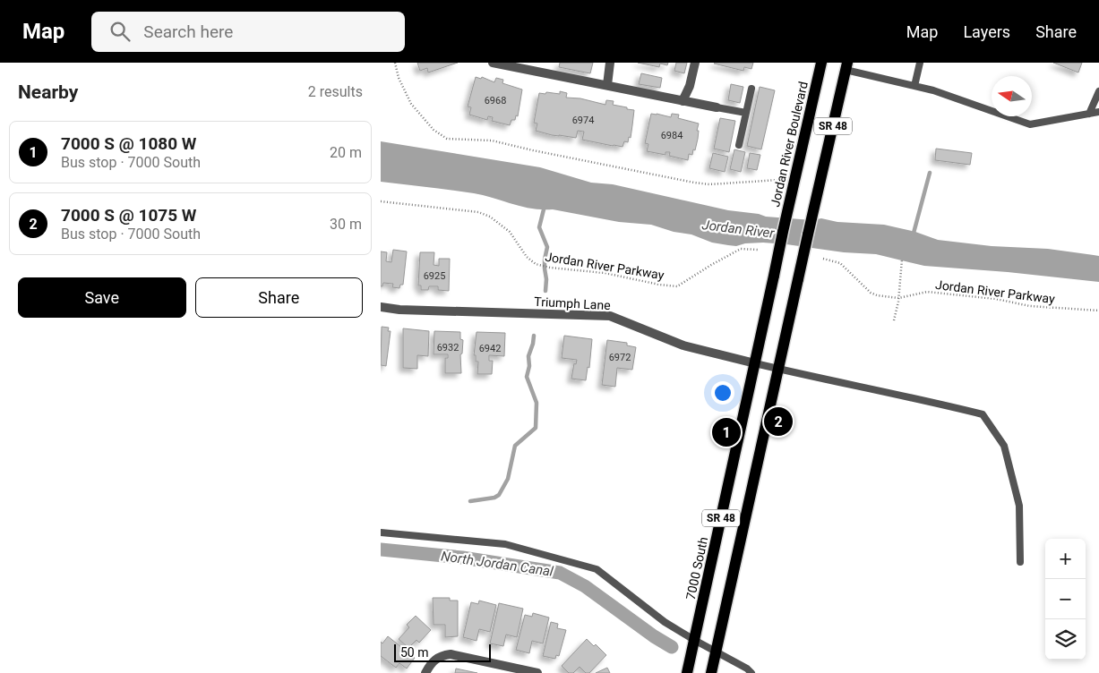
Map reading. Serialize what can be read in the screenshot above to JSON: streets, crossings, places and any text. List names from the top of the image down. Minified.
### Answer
{"streets":{"main road":["SR 48","Jordan River Boulevard","7000 South"],"street":["Triumph Lane"],"path":["Jordan River Parkway"]},"crossings":[["Jordan River Boulevard","7000 South"],["Triumph Lane","7000 South"]],"water":["Jordan River","North Jordan Canal"],"house_numbers":["6968","6974","6984","6925","6932","6942","6972"],"scale_bar":"50 m","north":"left","page":{"header":"Map","search":"Search here","nav":["Map","Layers","Share"],"heading":["Nearby","2 results"],"list":[{"mark":"1","name":"7000 S @ 1080 W","note":"Bus stop · 7000 South","value":"20 m"},{"mark":"2","name":"7000 S @ 1075 W","note":"Bus stop · 7000 South","value":"30 m"}],"buttons":["Save","Share"],"pins":["2","1"],"map_buttons":["+","−"],"scale":"50 m"}}
